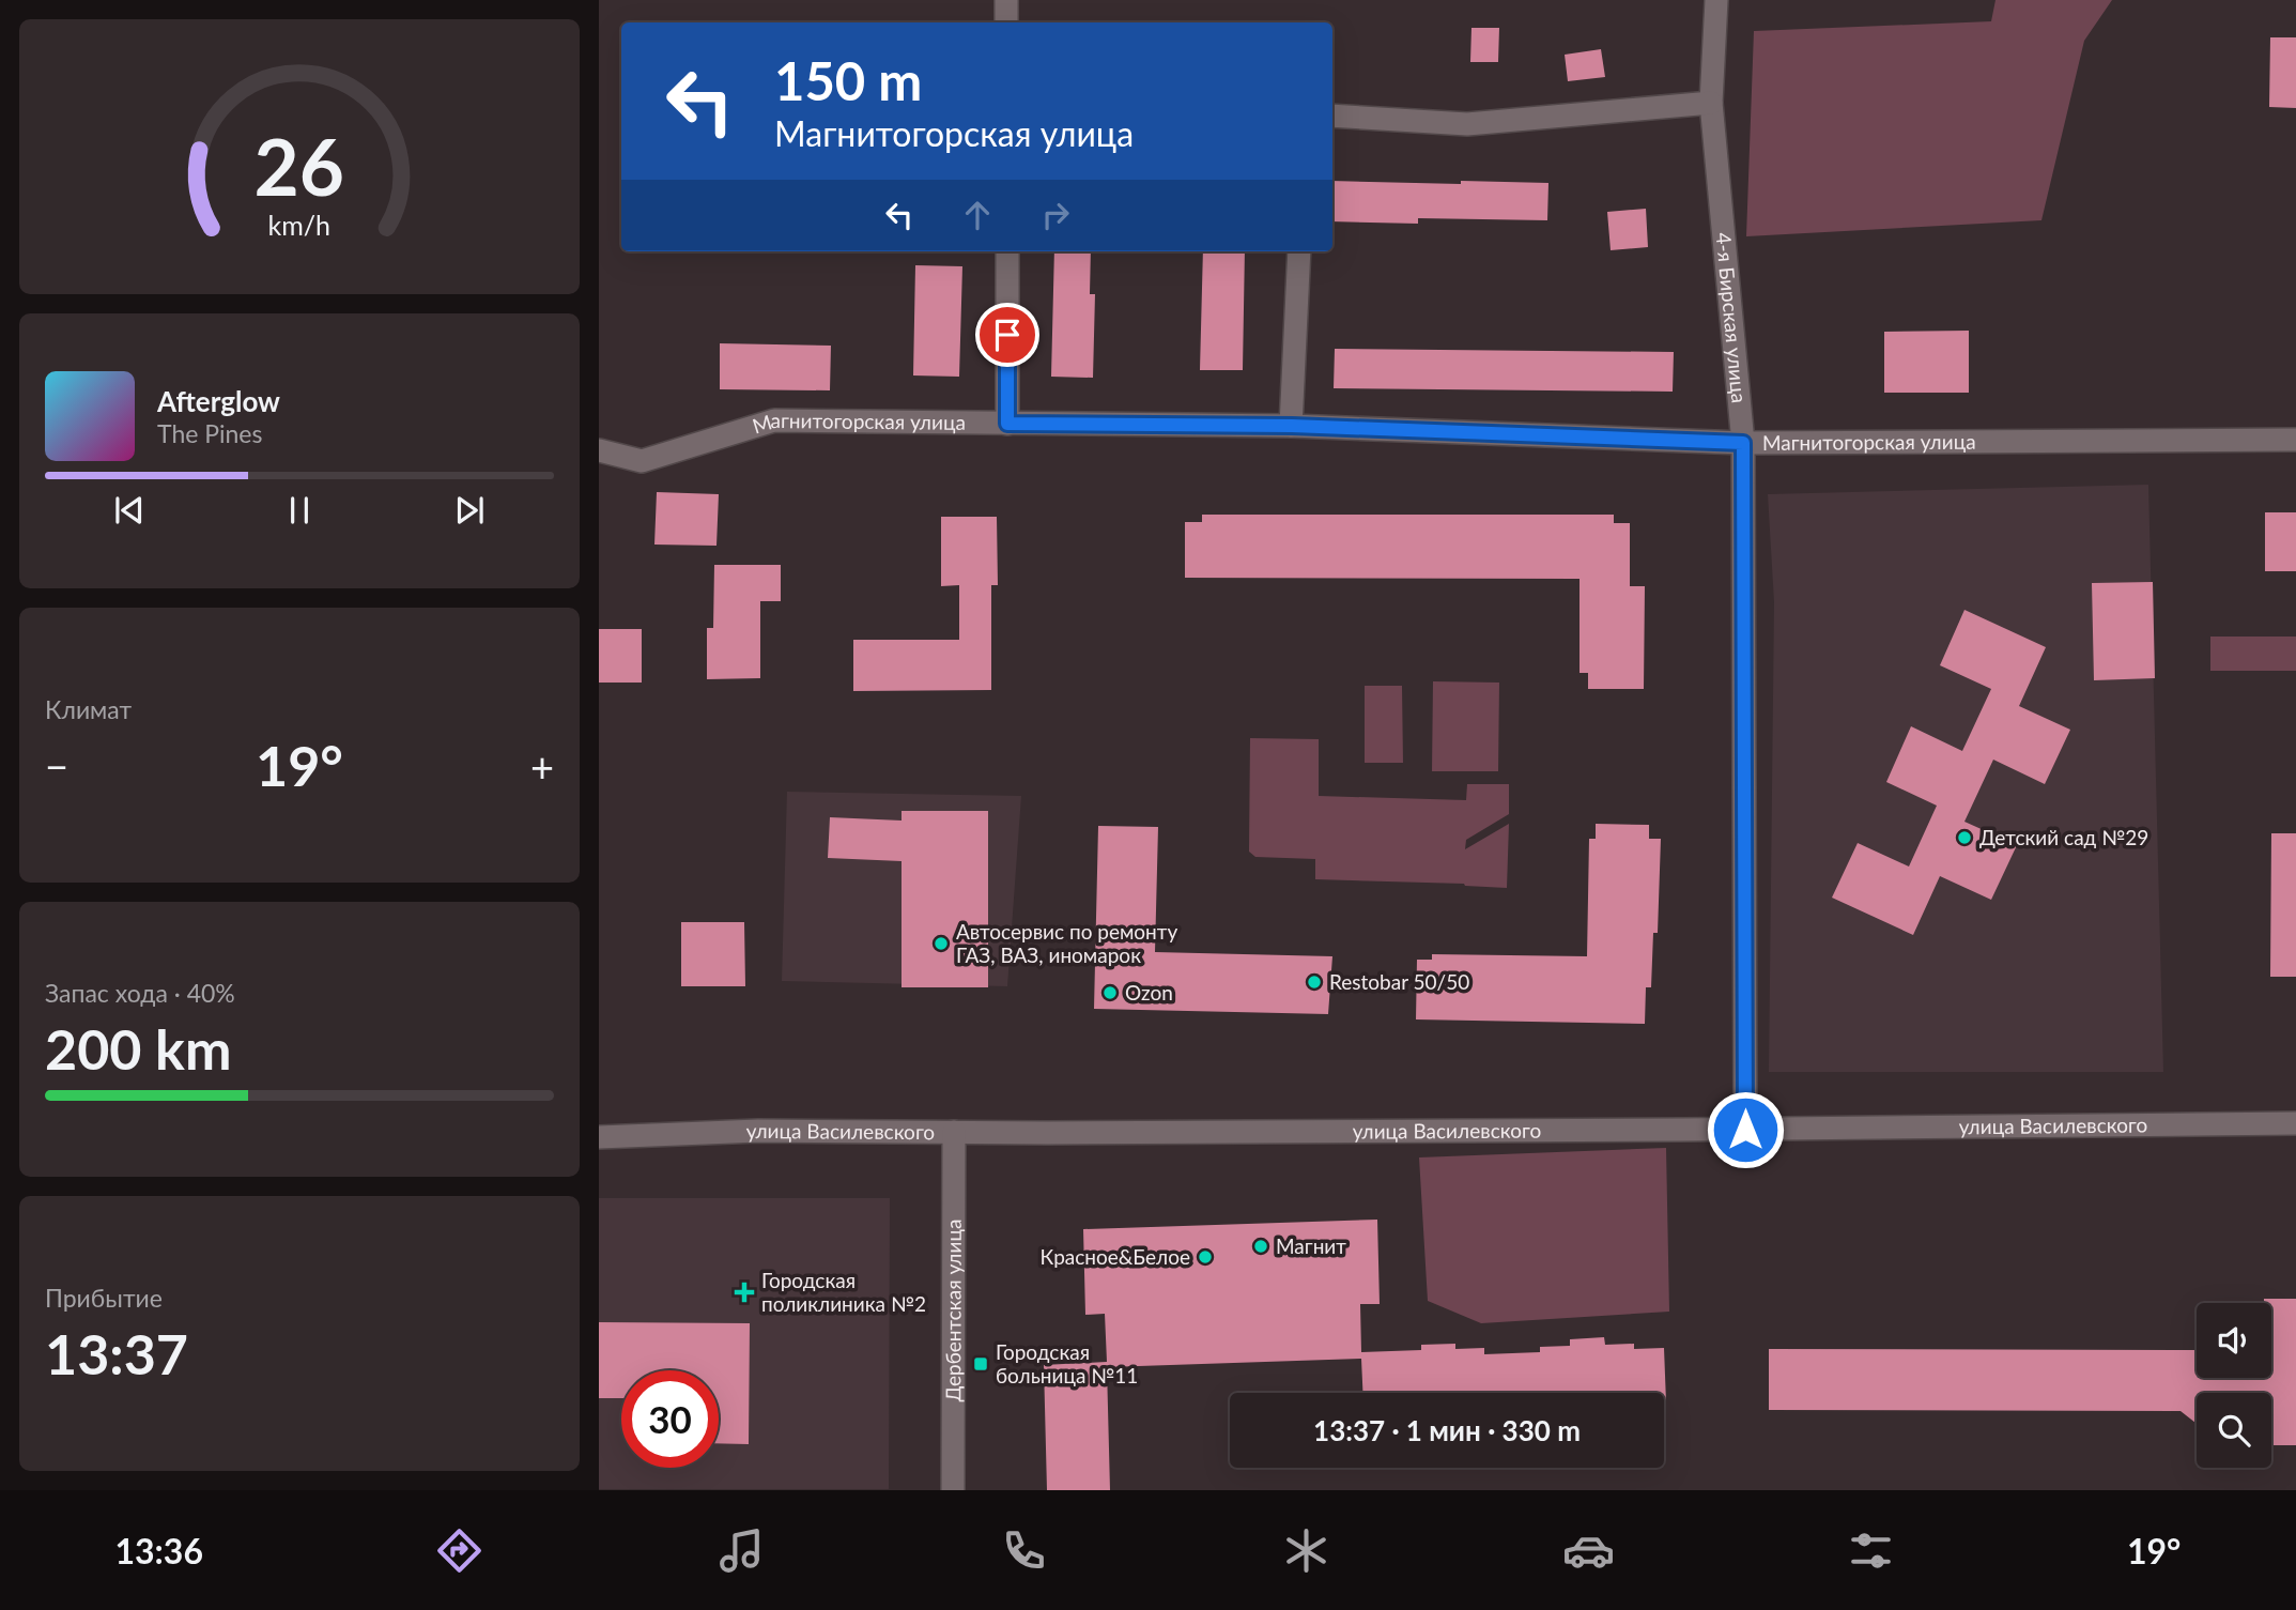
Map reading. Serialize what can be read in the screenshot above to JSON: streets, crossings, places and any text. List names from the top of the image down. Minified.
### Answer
{"streets":{"street":["4-я Бирская улица","Магнитогорская улица","улица Василевского","Дербентская улица"]},"crossings":[["4-я Бирская улица","Магнитогорская улица"],["4-я Бирская улица","улица Василевского"],["улица Василевского","Дербентская улица"]],"places":{"other":["Детский сад №29","Автосервис по ремонту ГАЗ, ВАЗ, иномарок","Restobar 50/50","Ozon","Магнит","Красное&Белое"],"health":["Городская поликлиника №2"],"transit":["Городская больница №11"]},"page":{"turn":["150 m","Магнитогорская улица"],"song":["Afterglow","The Pines"],"tile":["Климат",["Запас хода · 40%","200 km"],["Прибытие","13:37"]],"heat":["−","19°","+"],"limit":"30","trip":"13:37 · 1 мин · 330 m","tabs":["13:36","19°"],"gauge":["26","km/h"]}}
